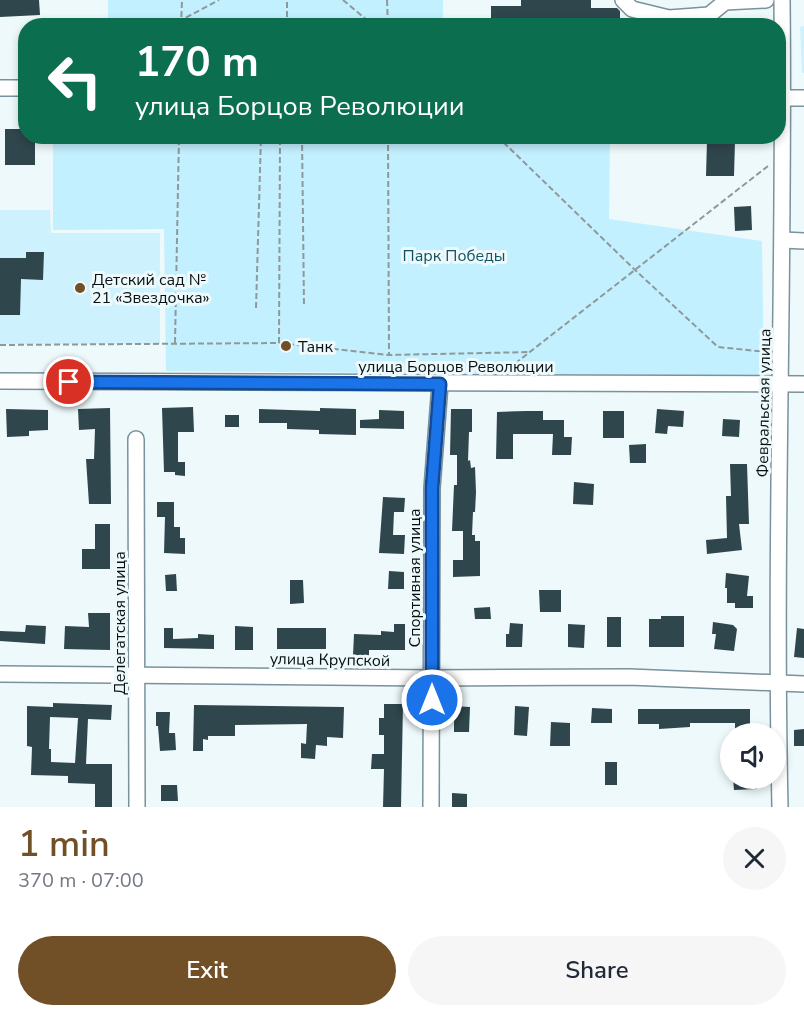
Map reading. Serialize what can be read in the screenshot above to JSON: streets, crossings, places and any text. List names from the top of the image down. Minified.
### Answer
{"streets":{"street":["улица Борцов Революции","Февральская улица","Спортивная улица","Делегатская улица","улица Крупской"]},"crossings":[["улица Борцов Революции","Февральская улица"],["улица Борцов Революции","Спортивная улица"],["Февральская улица","улица Крупской"],["Спортивная улица","улица Крупской"],["Делегатская улица","улица Крупской"]],"parks":["Парк Победы"],"places":["Детский сад № 21 «Звездочка»","Танк"],"page":{"turn":["170 m","улица Борцов Революции"],"heading":["1 min","370 m · 07:00"],"buttons":["Exit","Share"]}}
